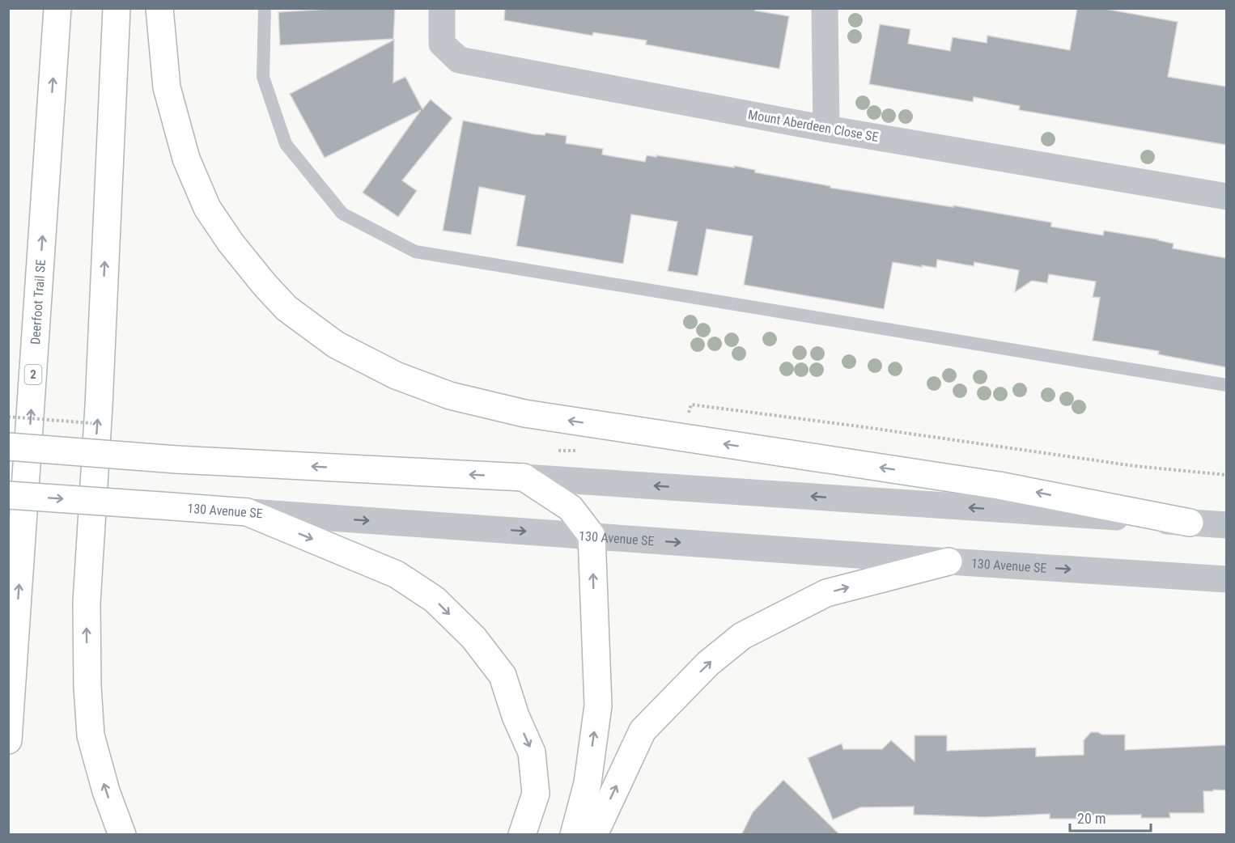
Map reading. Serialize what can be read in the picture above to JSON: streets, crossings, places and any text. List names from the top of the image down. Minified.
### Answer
{"streets":{"main road":["Deerfoot Trail SE","2","130 Avenue SE"],"street":["Mount Aberdeen Close SE"]},"scale_bar":"20 m"}
